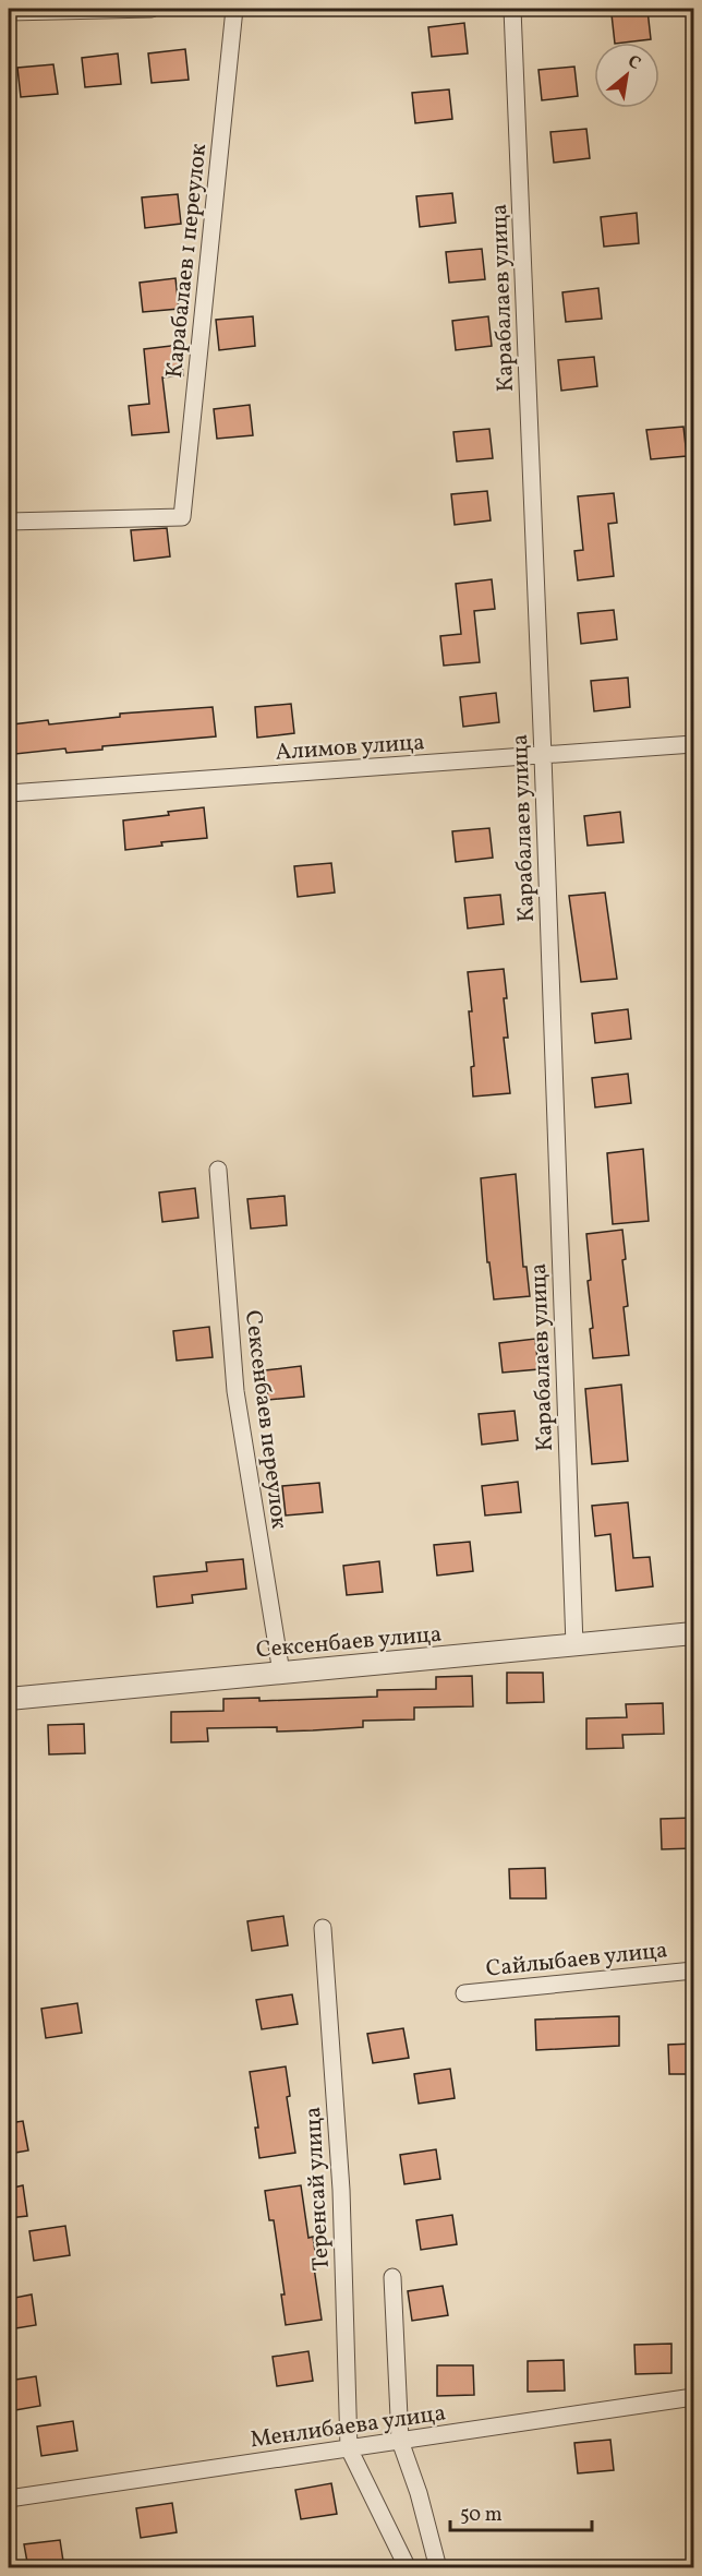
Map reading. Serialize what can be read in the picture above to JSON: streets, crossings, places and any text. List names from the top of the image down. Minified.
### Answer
{"streets":{"street":["Карабалаев 1 переулок","Карабалаев улица","Алимов улица","Сексенбаев переулок","Сексенбаев улица","Сайлыбаев улица","Теренсай улица","Менлибаева улица"]},"crossings":[["Карабалаев улица","Алимов улица"],["Карабалаев улица","Сексенбаев улица"],["Сексенбаев переулок","Сексенбаев улица"],["Теренсай улица","Менлибаева улица"]],"scale_bar":"50 m","north":"top right"}
